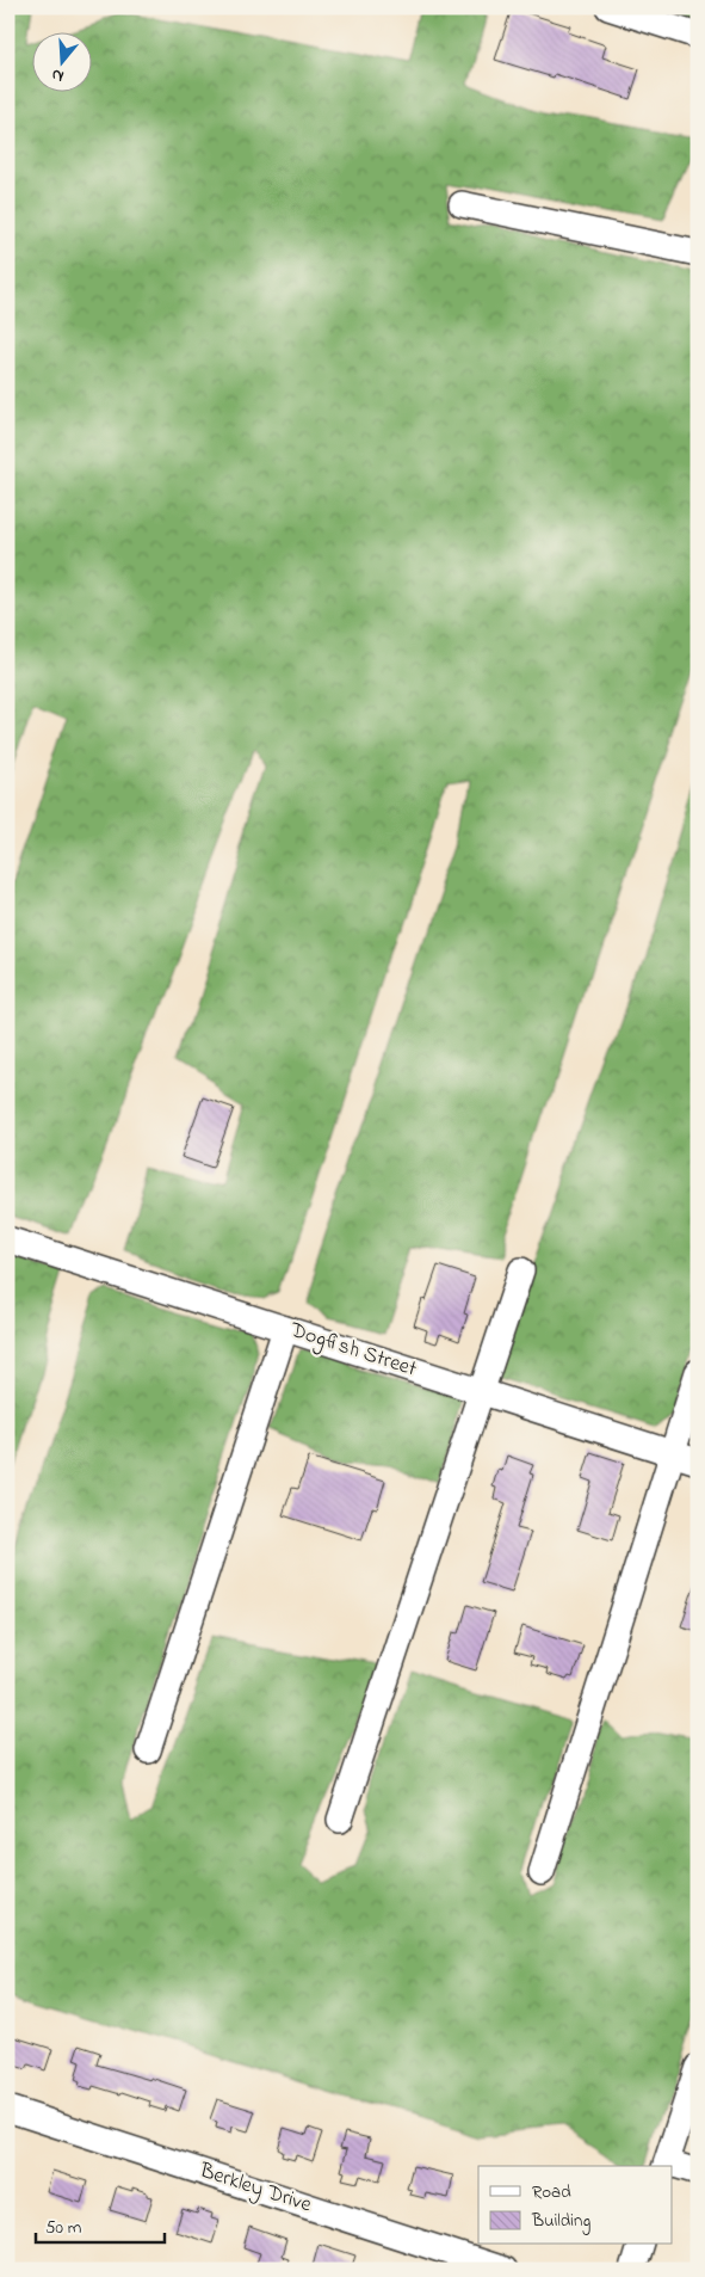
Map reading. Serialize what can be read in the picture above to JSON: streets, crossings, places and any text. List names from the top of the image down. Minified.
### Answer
{"streets":{"street":["Dogfish Street","Berkley Drive"]},"legend":["Road","Building"],"scale_bar":"50 m","north":"bottom"}
